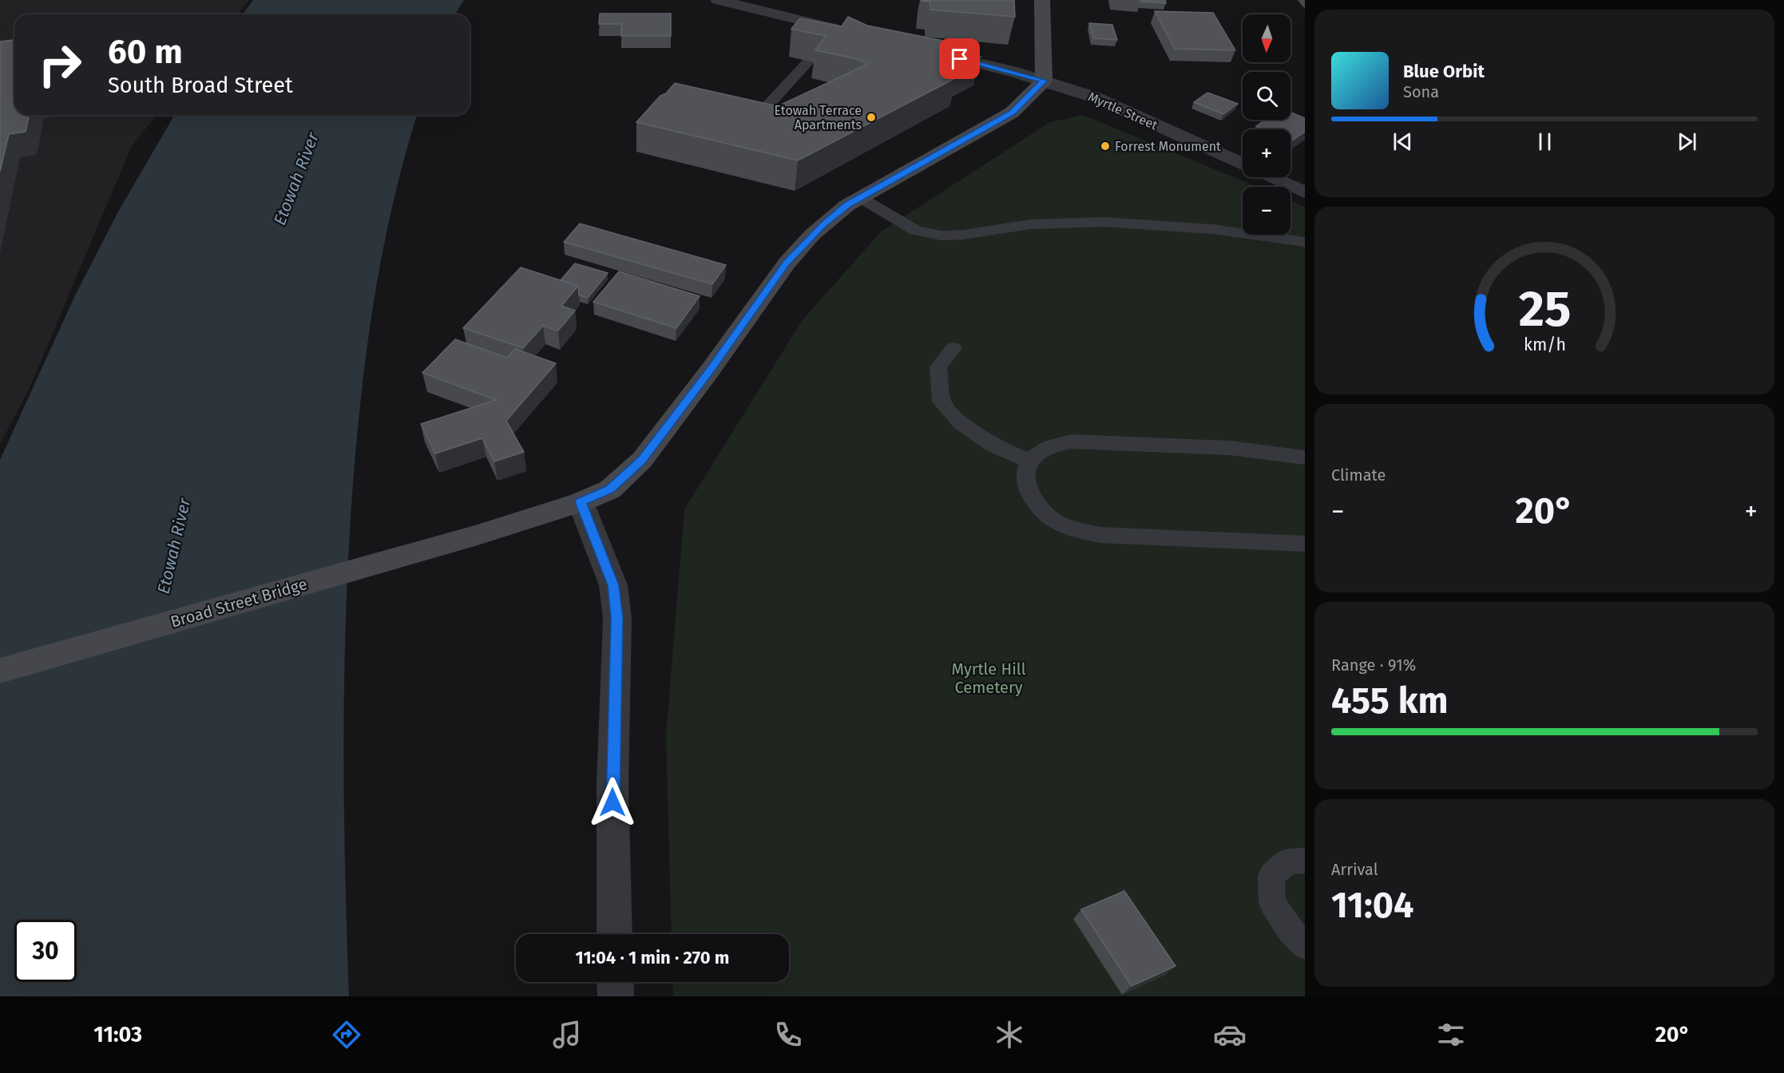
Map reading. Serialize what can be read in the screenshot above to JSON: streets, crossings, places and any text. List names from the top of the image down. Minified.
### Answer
{"streets":{"main road":["Broad Street Bridge"],"street":["Myrtle Street"]},"crossings":[["Myrtle Street","Broad Street Bridge"]],"water":["Etowah River"],"parks":["Myrtle Hill Cemetery"],"places":["Etowah Terrace Apartments","Forrest Monument"],"north":"bottom","page":{"map_buttons":["+","−"],"turn":["60 m","South Broad Street"],"song":["Blue Orbit","Sona"],"tile":["Climate",["Range · 91%","455 km"],["Arrival","11:04"]],"heat":["−","20°","+"],"limit":"30","trip":"11:04 · 1 min · 270 m","tabs":["11:03","20°"],"gauge":["25","km/h"]}}
